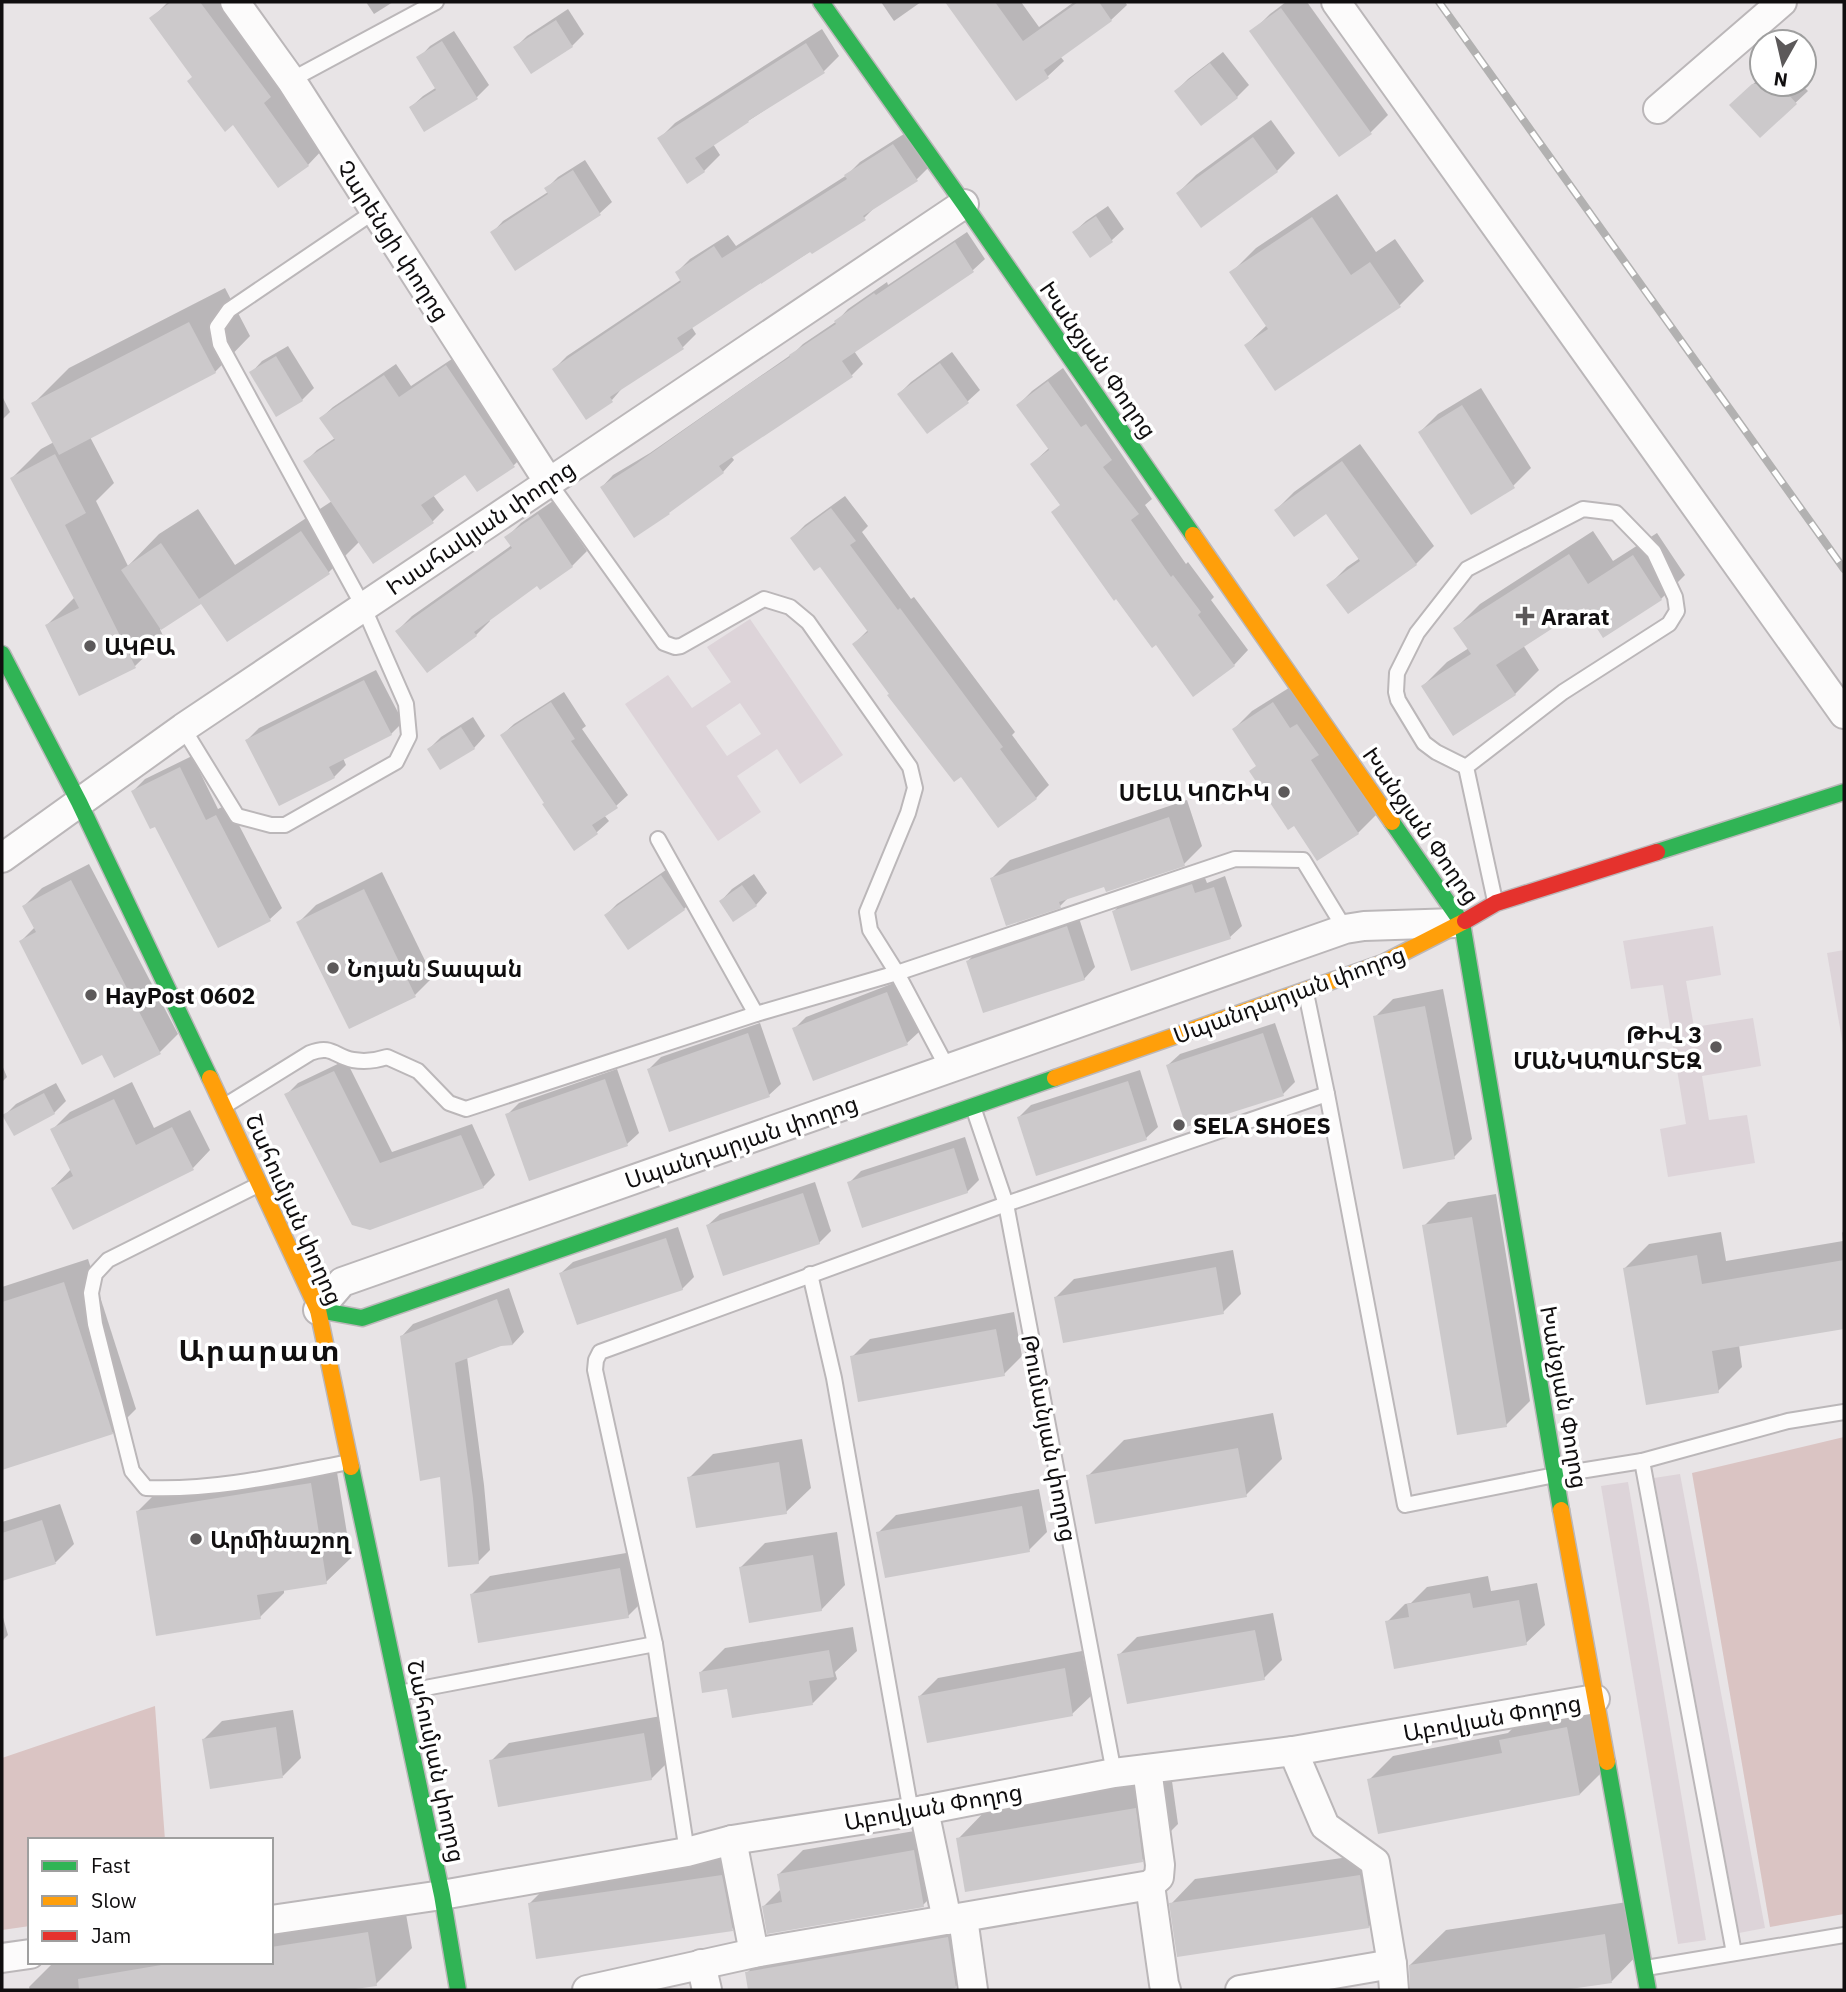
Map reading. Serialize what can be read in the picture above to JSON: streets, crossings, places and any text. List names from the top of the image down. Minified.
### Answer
{"streets":{"street":["Չարենցի փողոց","Խանջյան Փողոց","Իսահակյան փողոց","Սպանդարյան փողոց","Շահումյան փողոց","Աբովյան Փողոց"],"lane":["Թումանյան փողոց"]},"crossings":[["Չարենցի փողոց","Իսահակյան փողոց"],["Խանջյան Փողոց","Իսահակյան փողոց"],["Խանջյան Փողոց","Սպանդարյան փողոց"],["Խանջյան Փողոց","Աբովյան Փողոց"],["Իսահակյան փողոց","Շահումյան փողոց"],["Սպանդարյան փողոց","Շահումյան փողոց"],["Սպանդարյան փողոց","Թումանյան փողոց"],["Շահումյան փողոց","Աբովյան Փողոց"],["Թումանյան փողոց","Աբովյան Փողոց"]],"districts":["Արարատ"],"places":{"health":["Ararat"],"other":["ԱԿԲԱ","ՍԵԼԱ ԿՈՇԻԿ","Նոյան Տապան","HayPost 0602","ԹԻՎ 3 ՄԱՆԿԱՊԱՐՏԵԶ","SELA SHOES","Արմինաշող"]},"legend":["Fast","Slow","Jam"],"north":"bottom"}
